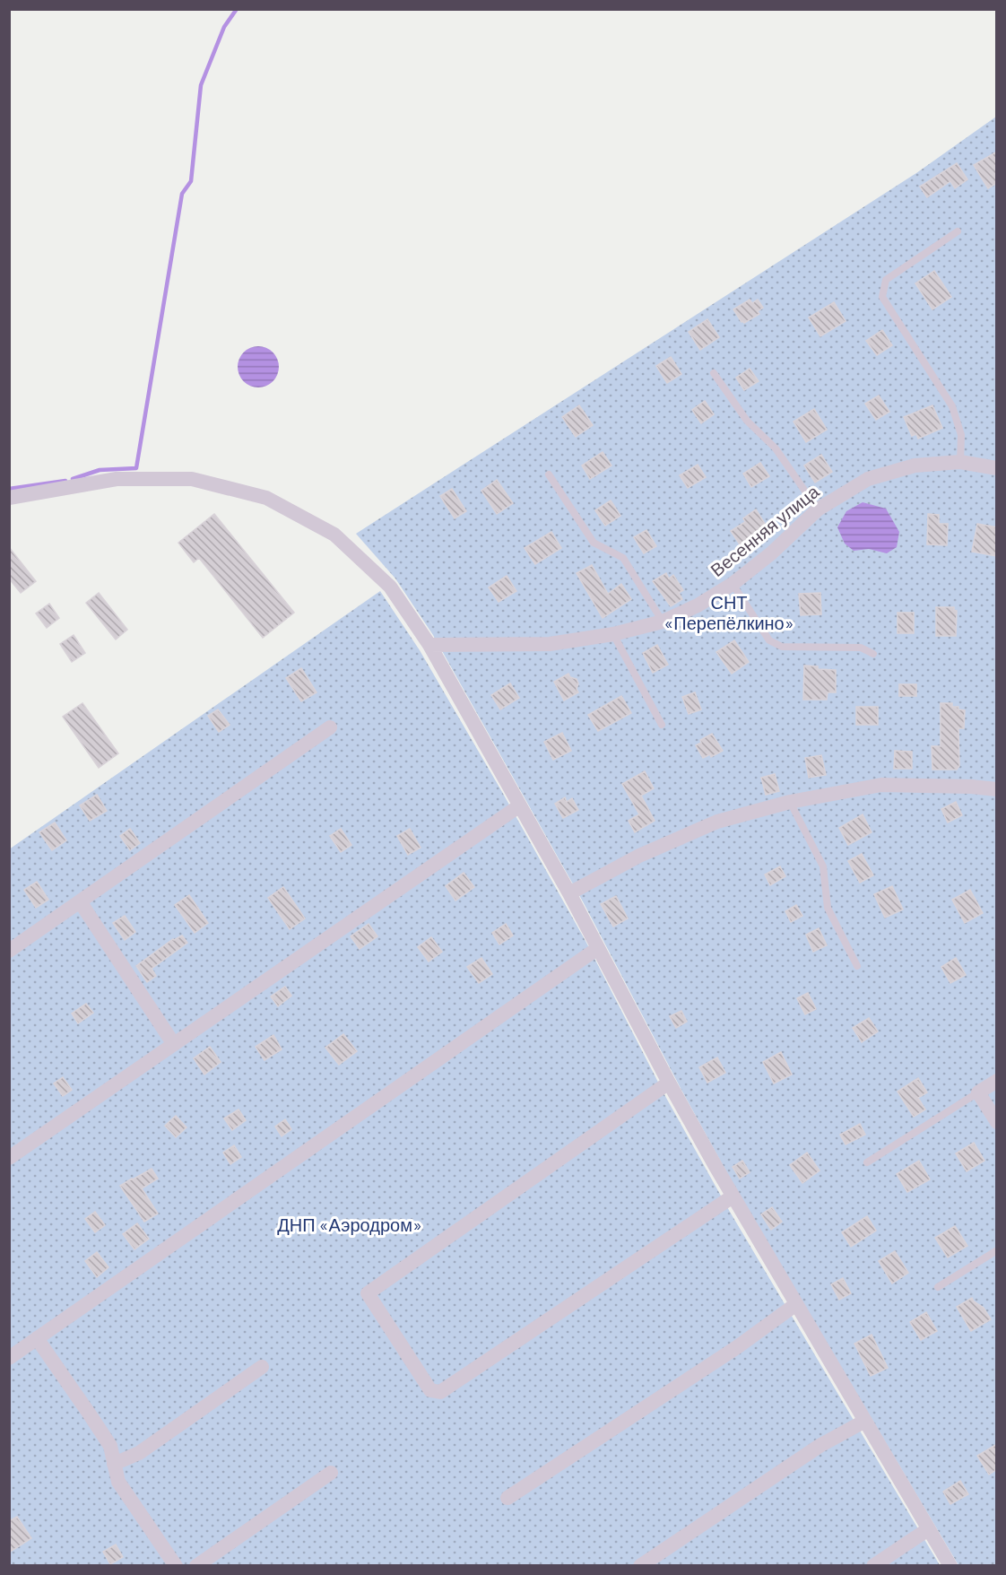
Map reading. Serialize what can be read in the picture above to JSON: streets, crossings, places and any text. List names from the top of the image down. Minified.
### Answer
{"streets":{"street":["Весенняя улица"]},"parks":["СНТ «Перепёлкино»","ДНП «Аэродром»"]}
